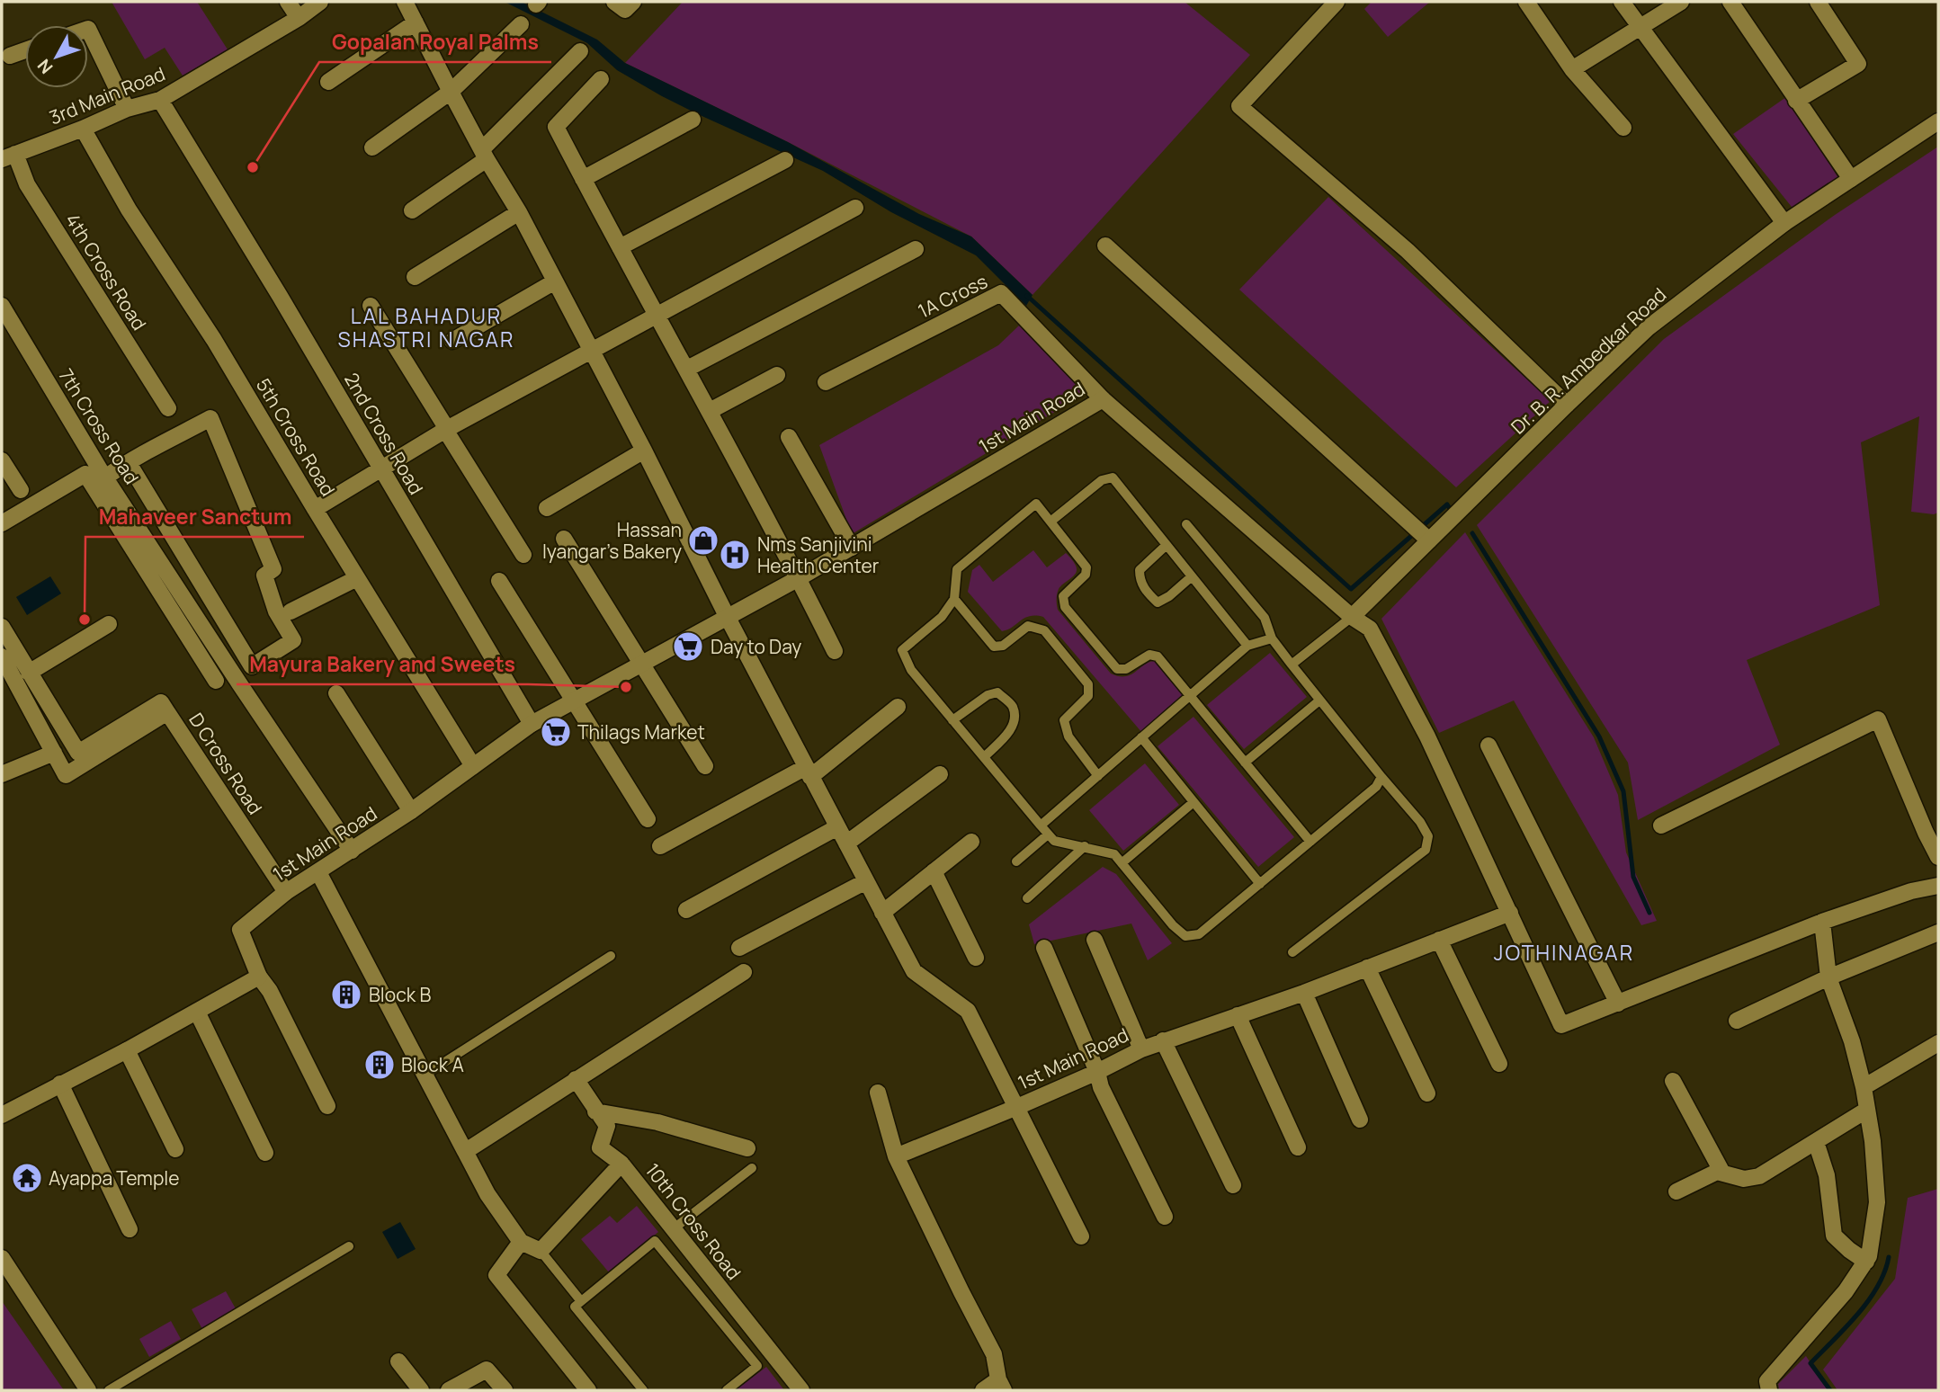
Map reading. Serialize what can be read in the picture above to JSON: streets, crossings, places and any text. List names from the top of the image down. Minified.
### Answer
{"streets":{"street":["3rd Main Road","4th Cross Road","1A Cross","Dr. B. R. Ambedkar Road","1st Main Road","7th Cross Road","2nd Cross Road","5th Cross Road","D Cross Road","10th Cross Road"]},"crossings":[["3rd Main Road","4th Cross Road"],["3rd Main Road","2nd Cross Road"],["3rd Main Road","5th Cross Road"],["1A Cross","1st Main Road"],["Dr. B. R. Ambedkar Road","1st Main Road"],["1st Main Road","7th Cross Road"],["1st Main Road","2nd Cross Road"],["1st Main Road","5th Cross Road"],["1st Main Road","D Cross Road"]],"districts":["LAL BAHADUR SHASTRI NAGAR","JOTHINAGAR"],"places":{"other":["Gopalan Royal Palms","Mahaveer Sanctum","Mayura Bakery and Sweets"],"shop":["Hassan Iyangar's Bakery"],"hospital":["Nms Sanjivini Health Center"],"supermarket":["Day to Day","Thilags Market"],"building":["Block B","Block A"],"temple":["Ayappa Temple"]},"north":"bottom left"}
